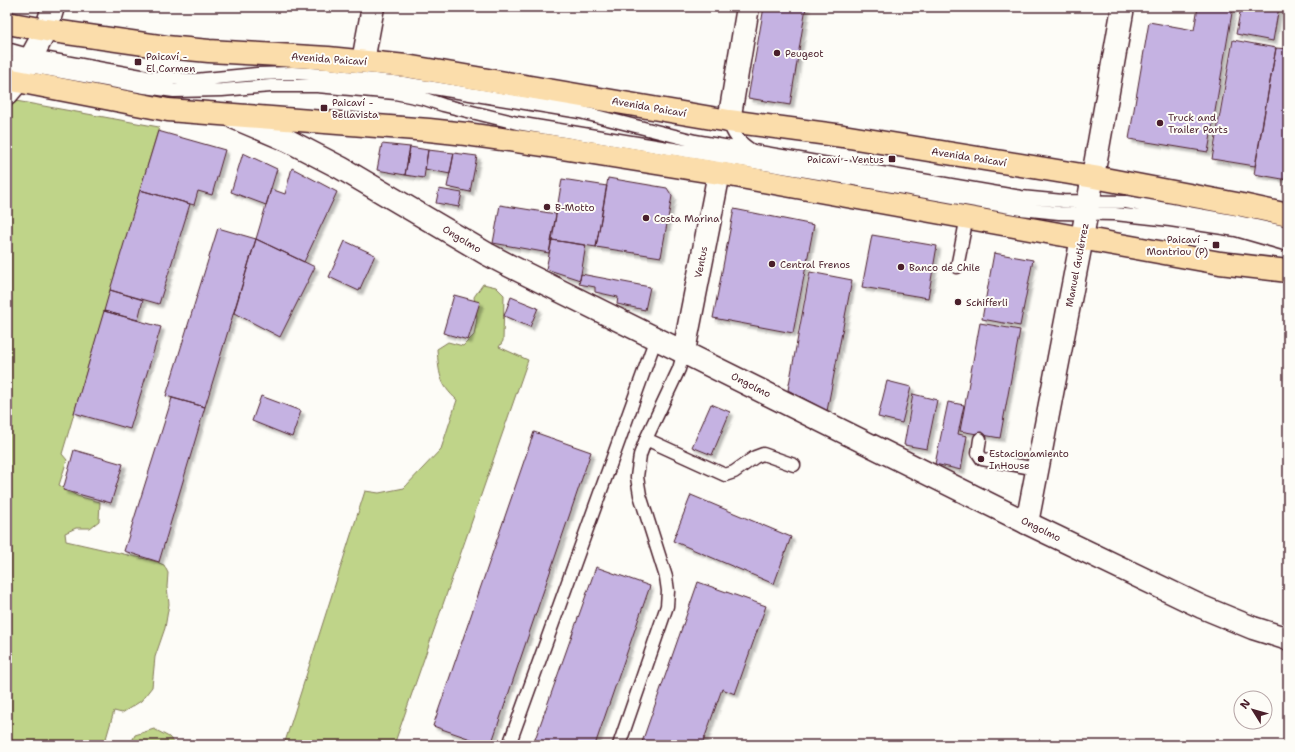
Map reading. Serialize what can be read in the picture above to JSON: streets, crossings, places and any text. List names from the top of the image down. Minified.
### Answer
{"streets":{"main road":["Avenida Paicaví"],"street":["Ongolmo","Ventus","Manuel Gutiérrez"]},"crossings":[["Avenida Paicaví","Manuel Gutiérrez"],["Ongolmo","Ventus"],["Ongolmo","Manuel Gutiérrez"]],"places":{"other":["Peugeot","Truck and Trailer Parts","B-Motto","Costa Marina","Central Frenos","Banco de Chile","Schifferli","Estacionamiento InHouse"],"transit":["Paicaví - El Carmen","Paicaví - Bellavista","Paicaví - Ventus","Paicaví - Montriou (P)"]},"north":"top left"}
